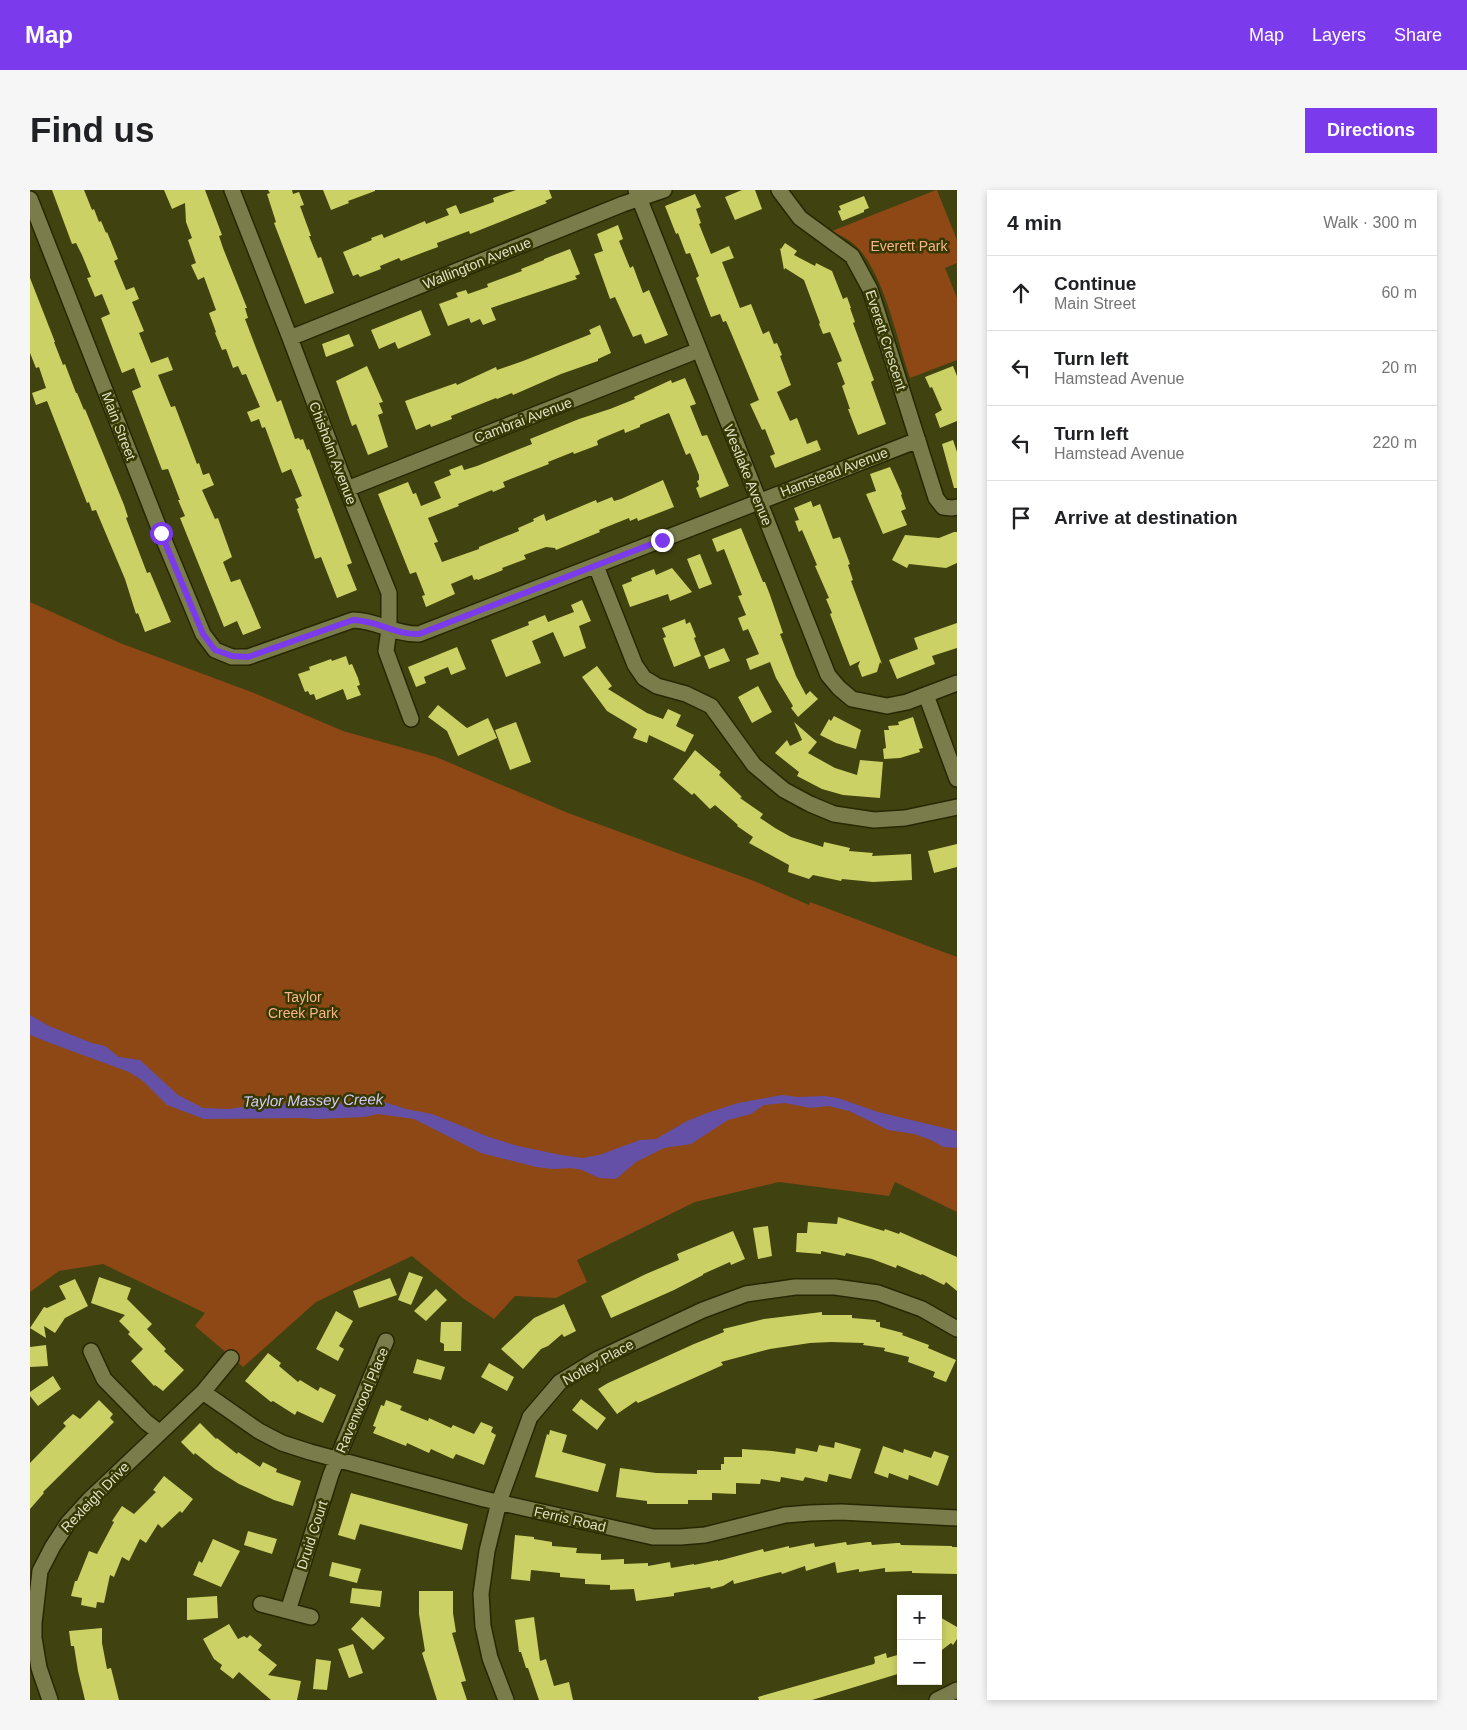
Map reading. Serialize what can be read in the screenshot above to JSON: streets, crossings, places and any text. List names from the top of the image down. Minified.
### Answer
{"streets":{"street":["Wallington Avenue","Everett Crescent","Cambrai Avenue","Main Street","Chisholm Avenue","Hamstead Avenue","Westlake Avenue","Notley Place","Ravenwood Place","Rexleigh Drive","Ferris Road","Druid Court"]},"crossings":[["Wallington Avenue","Chisholm Avenue"],["Wallington Avenue","Westlake Avenue"],["Everett Crescent","Hamstead Avenue"],["Cambrai Avenue","Chisholm Avenue"],["Cambrai Avenue","Westlake Avenue"],["Main Street","Hamstead Avenue"],["Chisholm Avenue","Hamstead Avenue"],["Hamstead Avenue","Westlake Avenue"],["Notley Place","Ferris Road"],["Ravenwood Place","Ferris Road"],["Ravenwood Place","Druid Court"],["Rexleigh Drive","Ferris Road"],["Ferris Road","Druid Court"]],"water":["Taylor Massey Creek"],"parks":["Everett Park","Taylor Creek Park"],"page":{"header":"Map","nav":["Map","Layers","Share"],"buttons":"Directions","title":"Find us","heading":["4 min","Walk · 300 m"],"list":[["Continue","Main Street","60 m"],["Turn left","Hamstead Avenue","20 m"],["Turn left","Hamstead Avenue","220 m"],"Arrive at destination"],"map_buttons":["+","−"]}}
